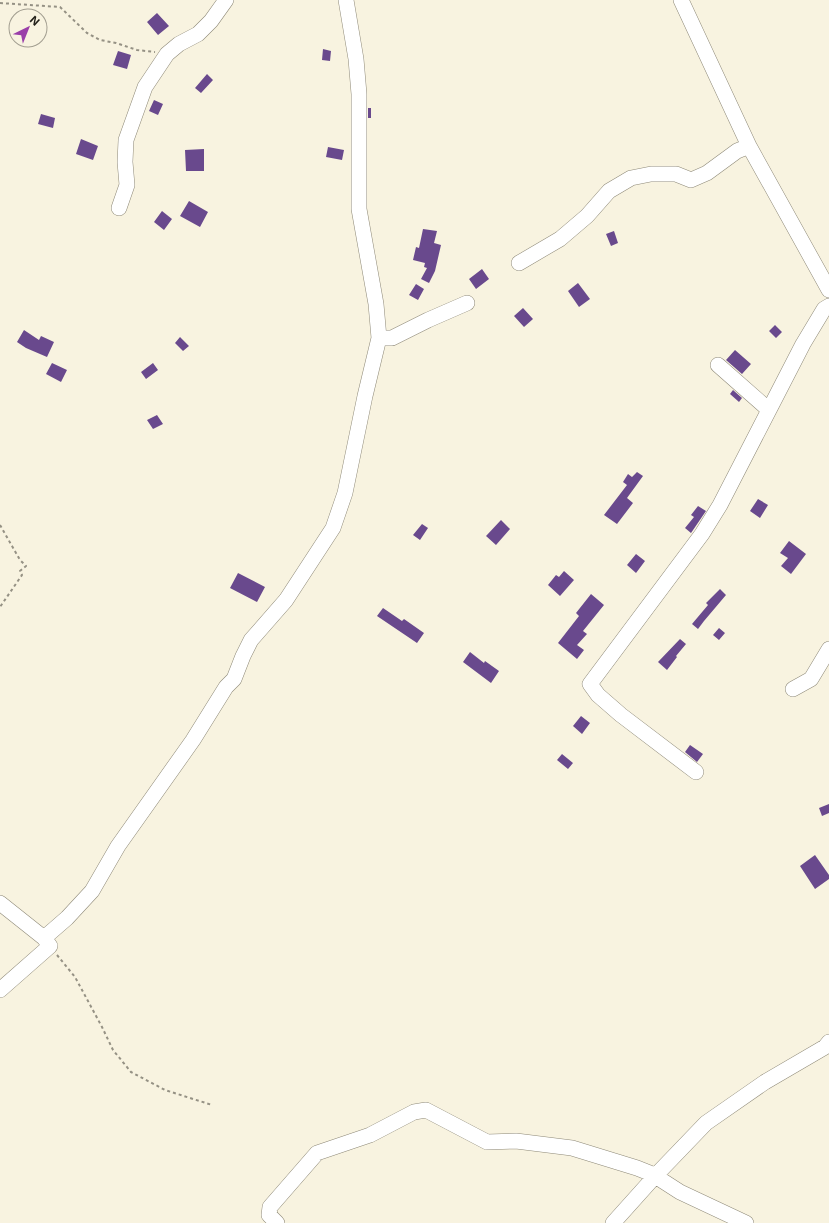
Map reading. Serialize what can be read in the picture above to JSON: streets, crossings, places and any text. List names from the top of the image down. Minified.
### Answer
{"north":"top right"}
